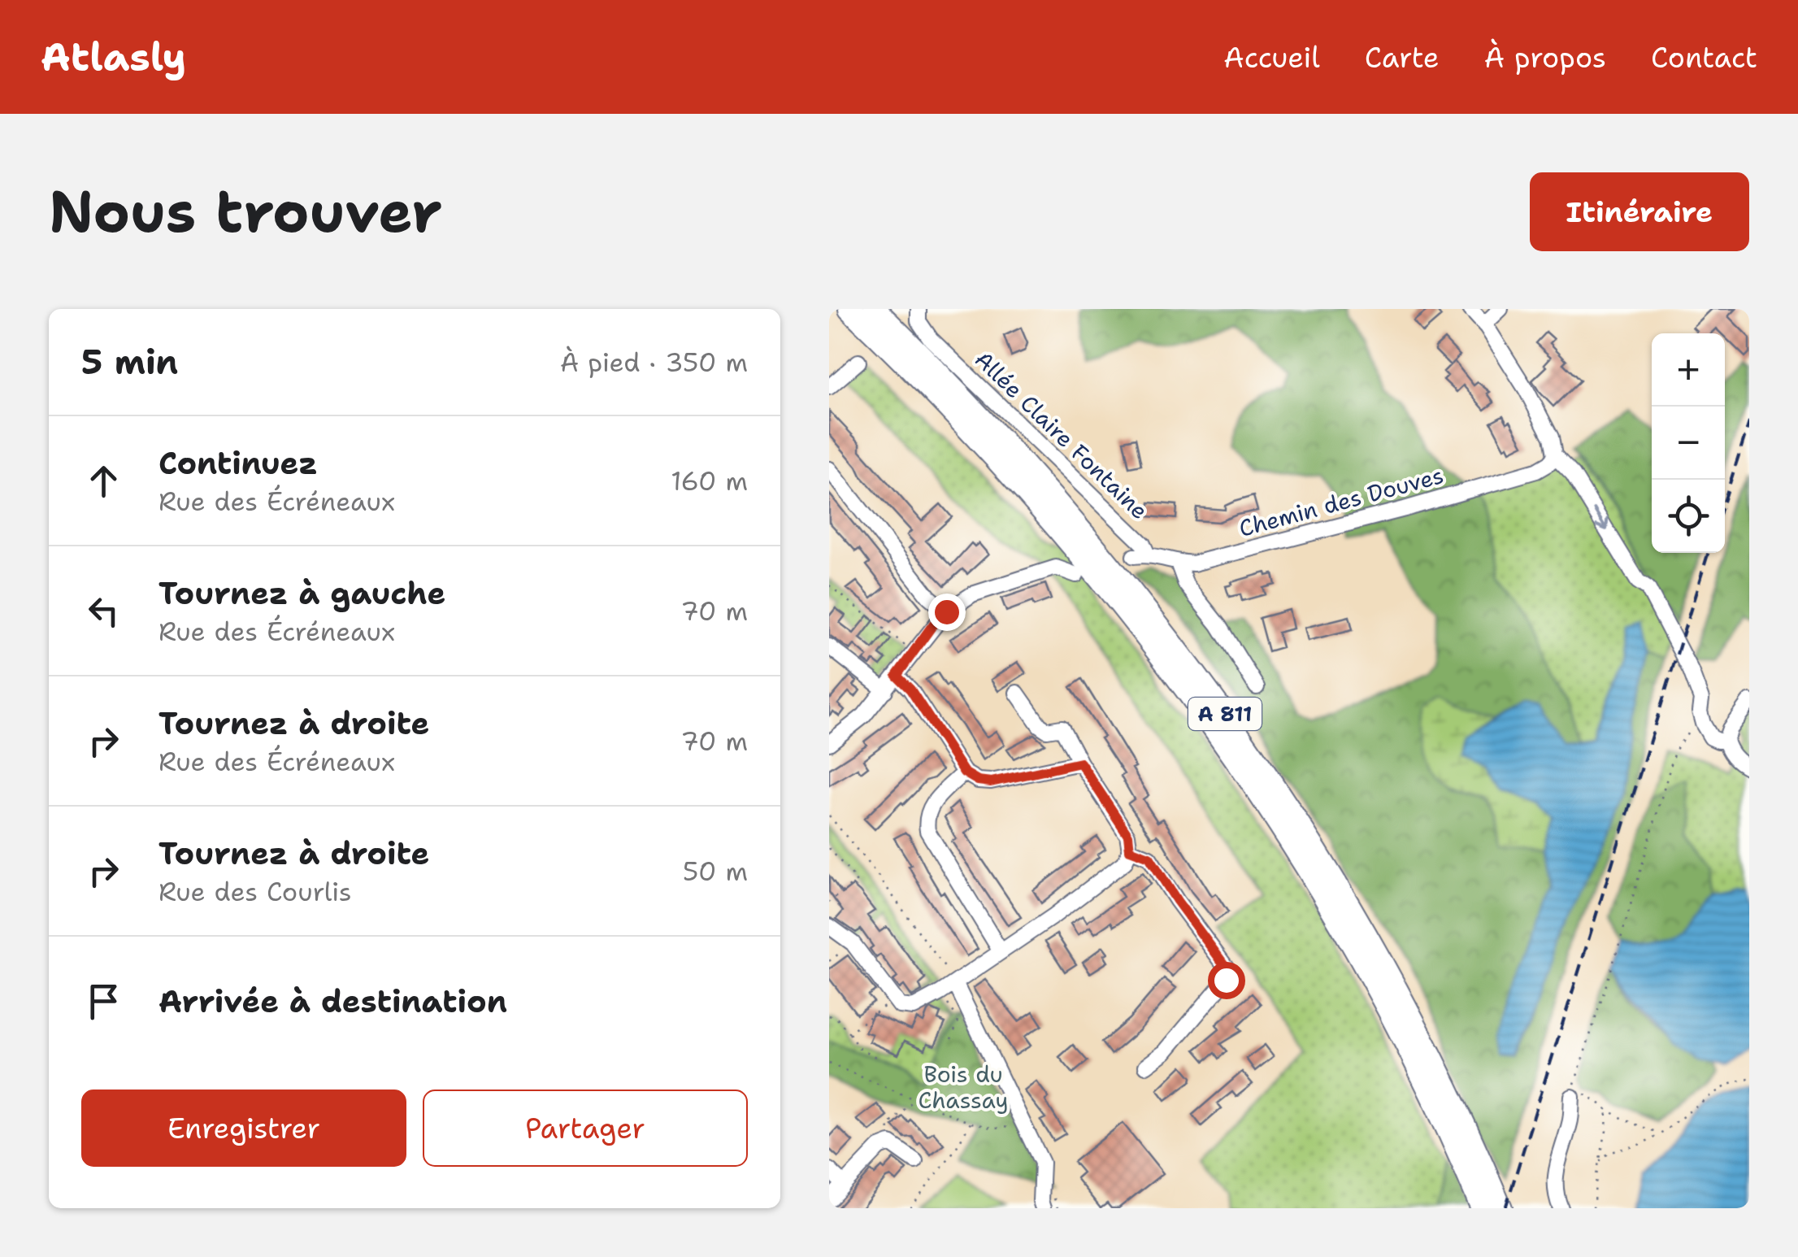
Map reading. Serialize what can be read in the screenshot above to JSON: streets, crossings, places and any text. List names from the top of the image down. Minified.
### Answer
{"streets":{"highway":["A 811"],"street":["Allée Claire Fontaine","Chemin des Douves"]},"crossings":[["Allée Claire Fontaine","Chemin des Douves"]],"parks":["Bois du Chassay"],"page":{"header":"Atlasly","nav":["Accueil","Carte","À propos","Contact"],"buttons":["Itinéraire",["Enregistrer","Partager"]],"title":"Nous trouver","heading":["5 min","À pied · 350 m"],"map_buttons":["+","−"],"list":[["Continuez","Rue des Écréneaux","160 m"],["Tournez à gauche","Rue des Écréneaux","70 m"],["Tournez à droite","Rue des Écréneaux","70 m"],["Tournez à droite","Rue des Courlis","50 m"],"Arrivée à destination"]}}
